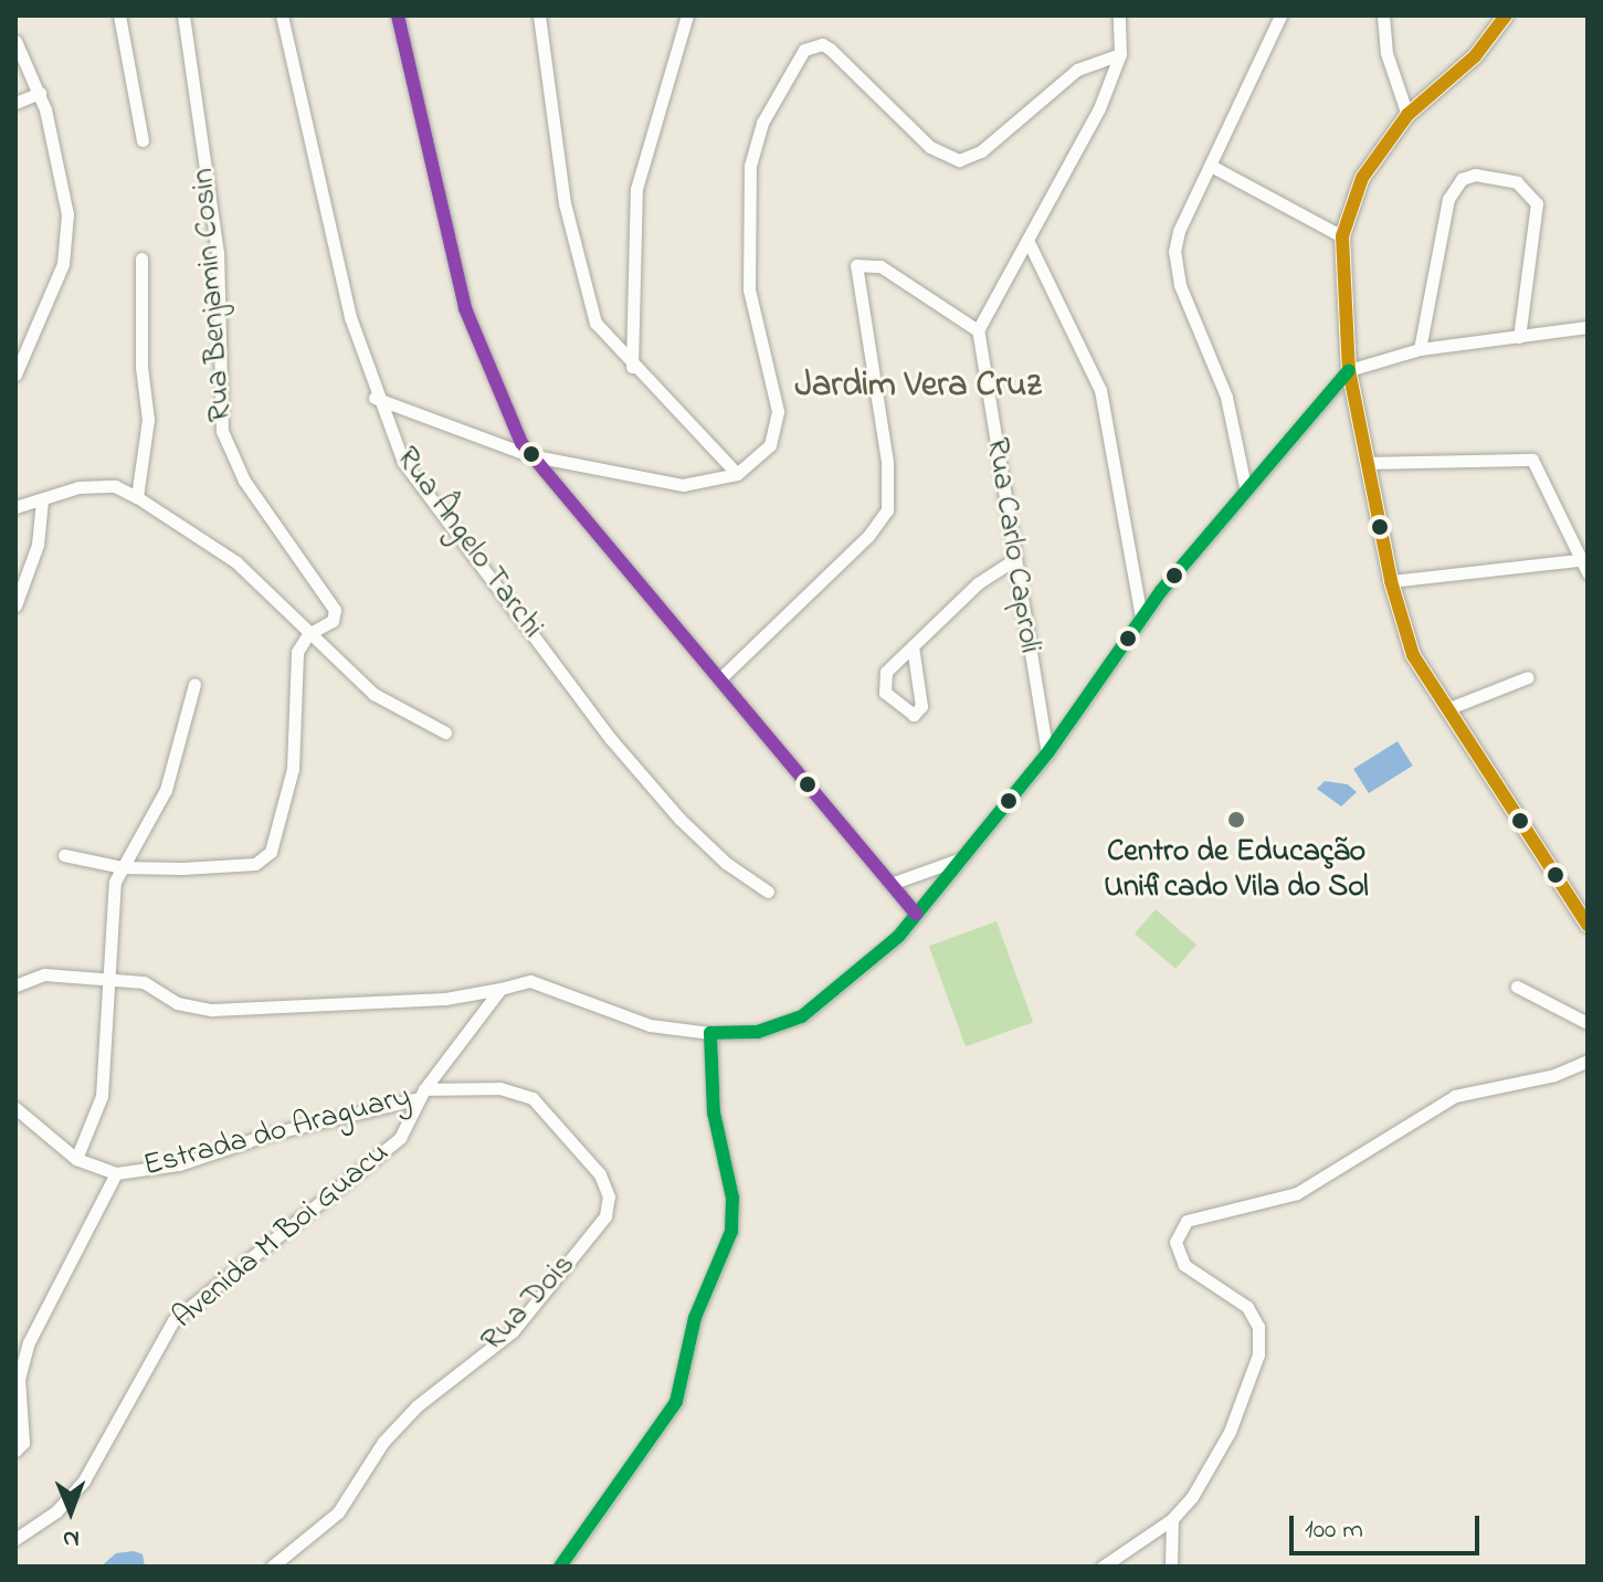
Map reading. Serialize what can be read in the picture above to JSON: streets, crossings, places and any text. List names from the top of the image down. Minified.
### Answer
{"streets":{"street":["Rua Benjamin Cosin","Rua Ângelo Tarchi","Rua Carlo Caproli","Estrada do Araguary","Avenida M Boi Guacu","Rua Dois"]},"crossings":[["Estrada do Araguary","Avenida M Boi Guacu"],["Estrada do Araguary","Rua Dois"],["Avenida M Boi Guacu","Rua Dois"]],"districts":["Jardim Vera Cruz"],"places":["Centro de Educação Unificado Vila do Sol"],"scale_bar":"100 m","north":"bottom"}
